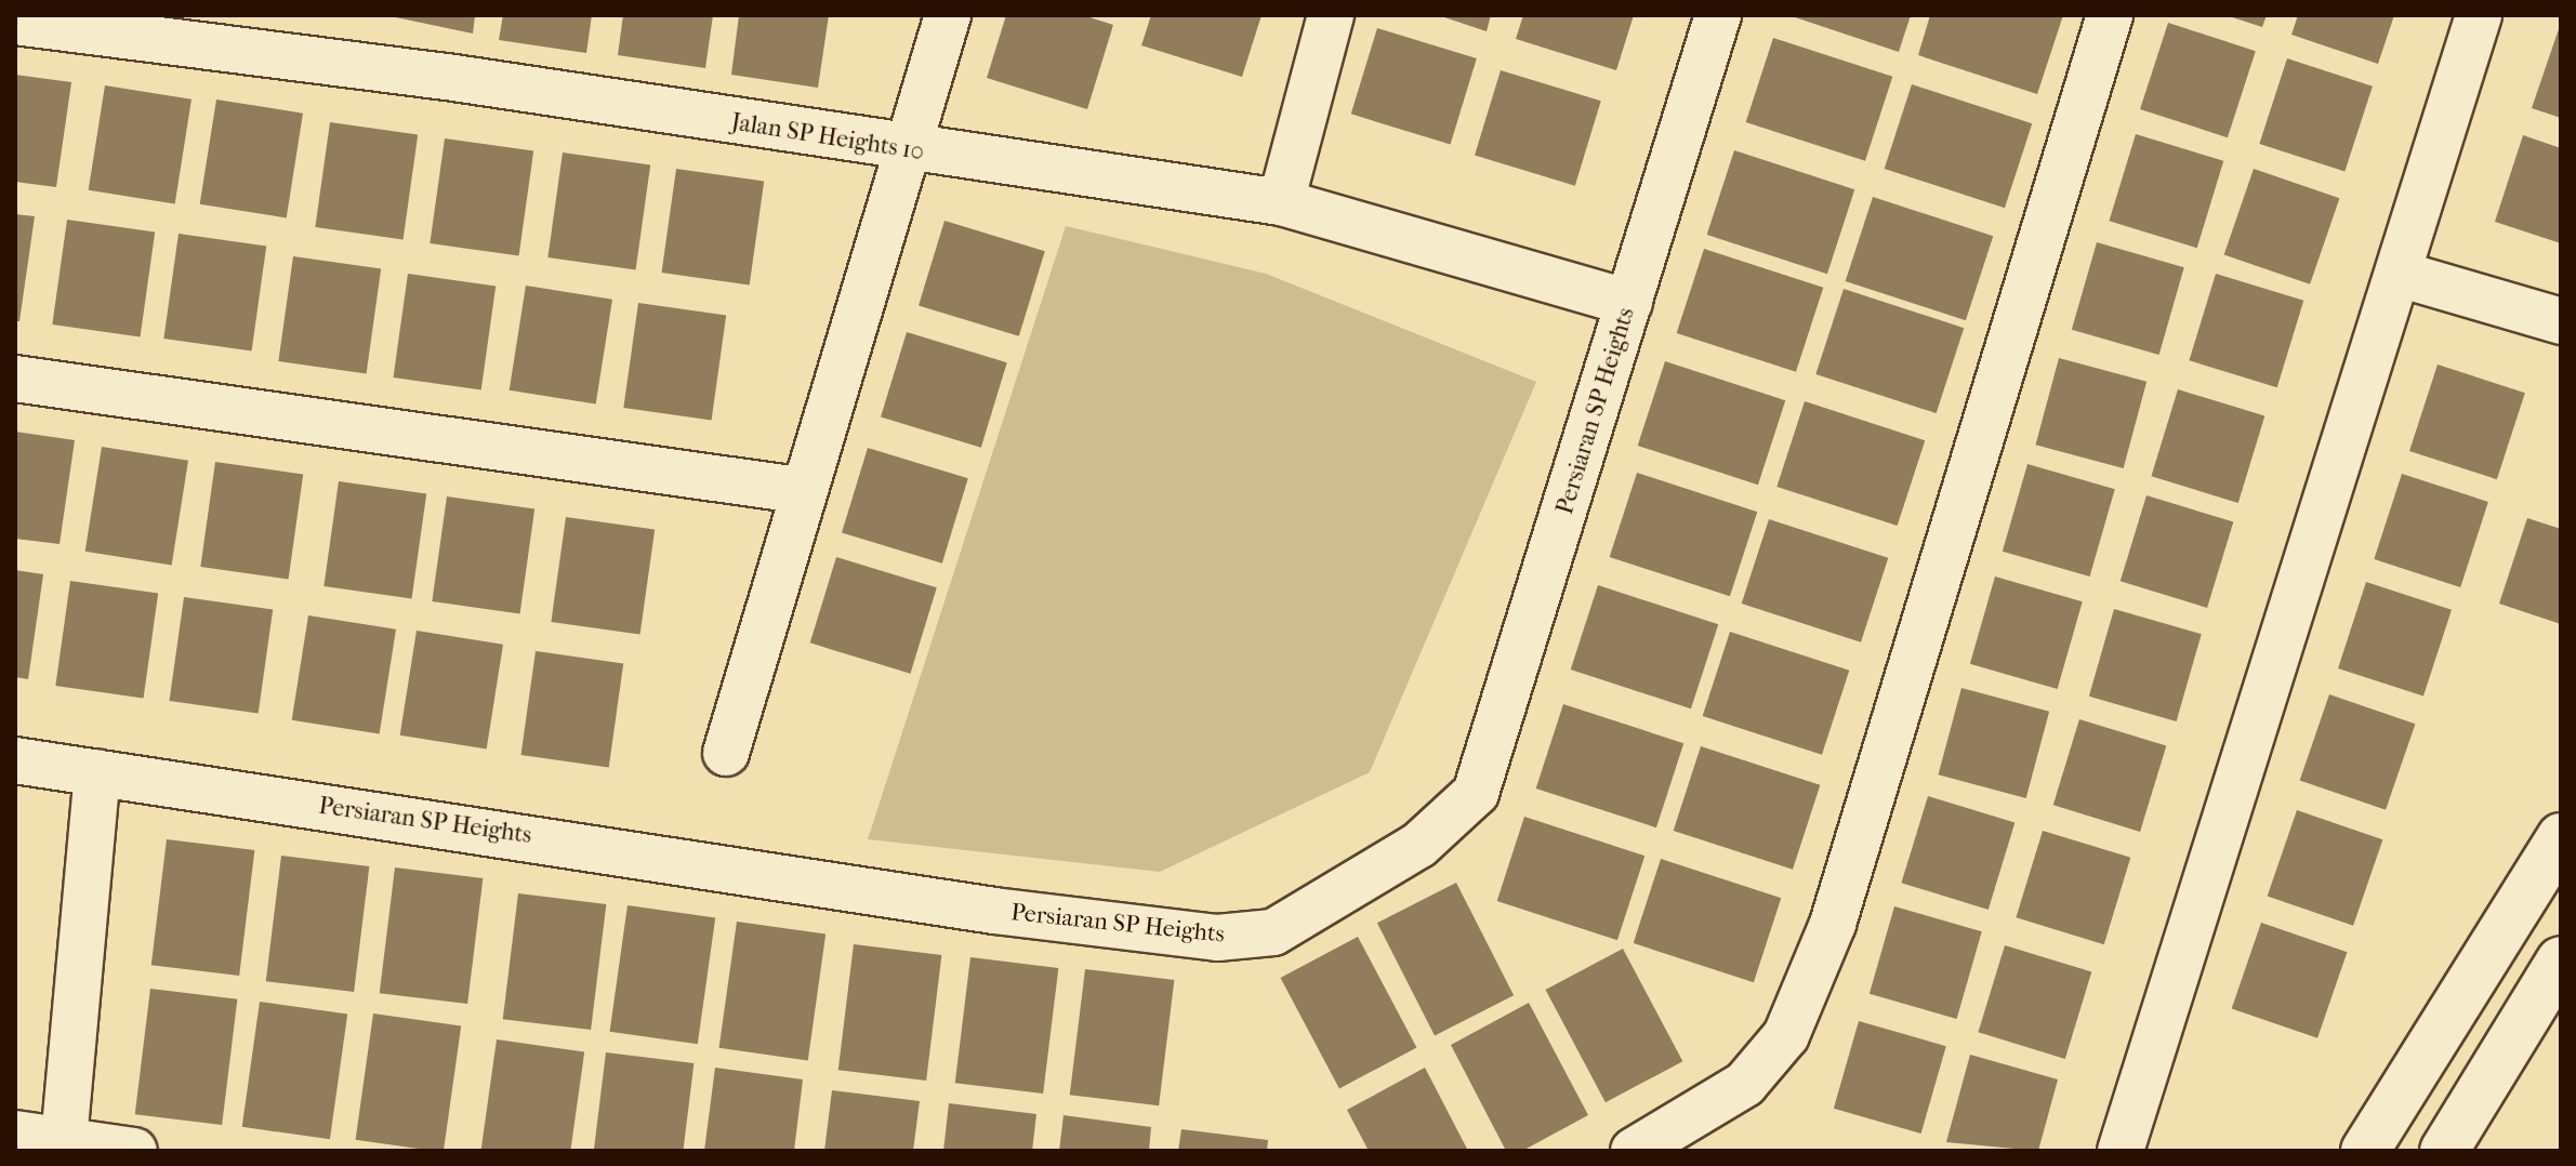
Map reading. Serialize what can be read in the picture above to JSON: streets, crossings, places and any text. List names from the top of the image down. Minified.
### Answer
{"streets":{"street":["Jalan SP Heights 10","Persiaran SP Heights"]},"crossings":[["Jalan SP Heights 10","Persiaran SP Heights"]]}
